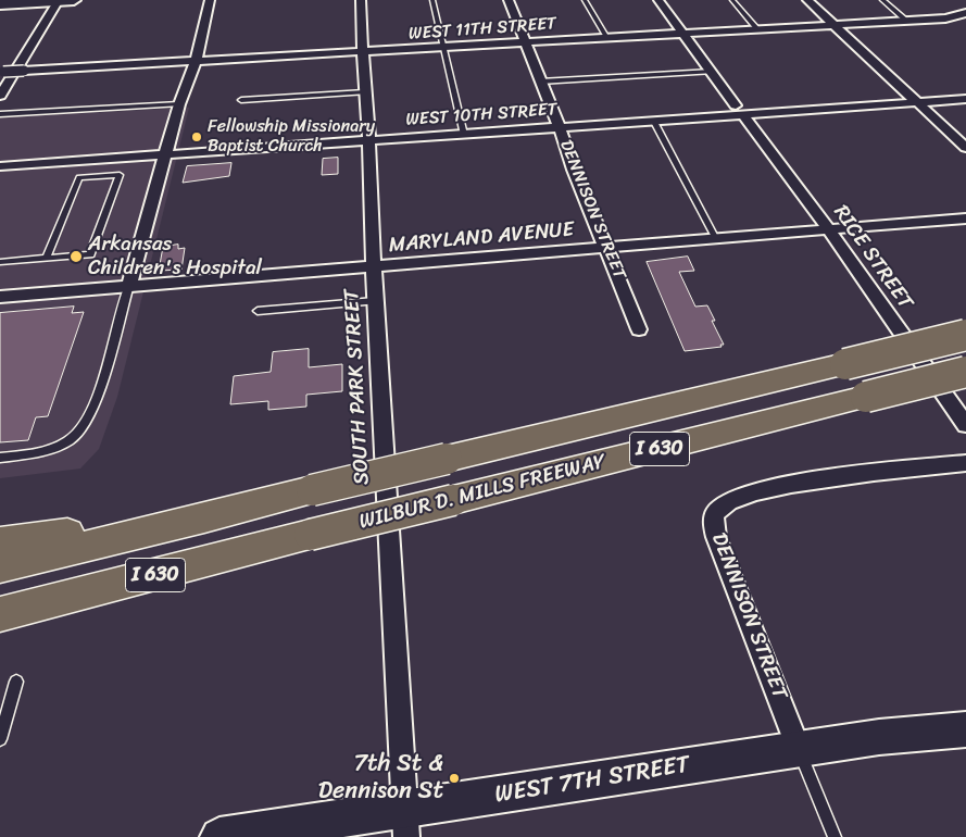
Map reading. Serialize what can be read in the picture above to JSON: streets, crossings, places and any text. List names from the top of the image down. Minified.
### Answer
{"streets":{"highway":["I 630","WILBUR D. MILLS FREEWAY"],"street":["WEST 11TH STREET","WEST 10TH STREET","DENNISON STREET","MARYLAND AVENUE","RICE STREET","SOUTH PARK STREET","WEST 7TH STREET"]},"crossings":[["WEST 11TH STREET","DENNISON STREET"],["WEST 11TH STREET","RICE STREET"],["WEST 11TH STREET","SOUTH PARK STREET"],["WEST 10TH STREET","DENNISON STREET"],["WEST 10TH STREET","RICE STREET"],["WEST 10TH STREET","SOUTH PARK STREET"],["DENNISON STREET","MARYLAND AVENUE"],["DENNISON STREET","WEST 7TH STREET"],["MARYLAND AVENUE","RICE STREET"],["MARYLAND AVENUE","SOUTH PARK STREET"],["SOUTH PARK STREET","WEST 7TH STREET"]],"places":["Fellowship Missionary Baptist Church","Arkansas Children's Hospital","7th St & Dennison St"]}
